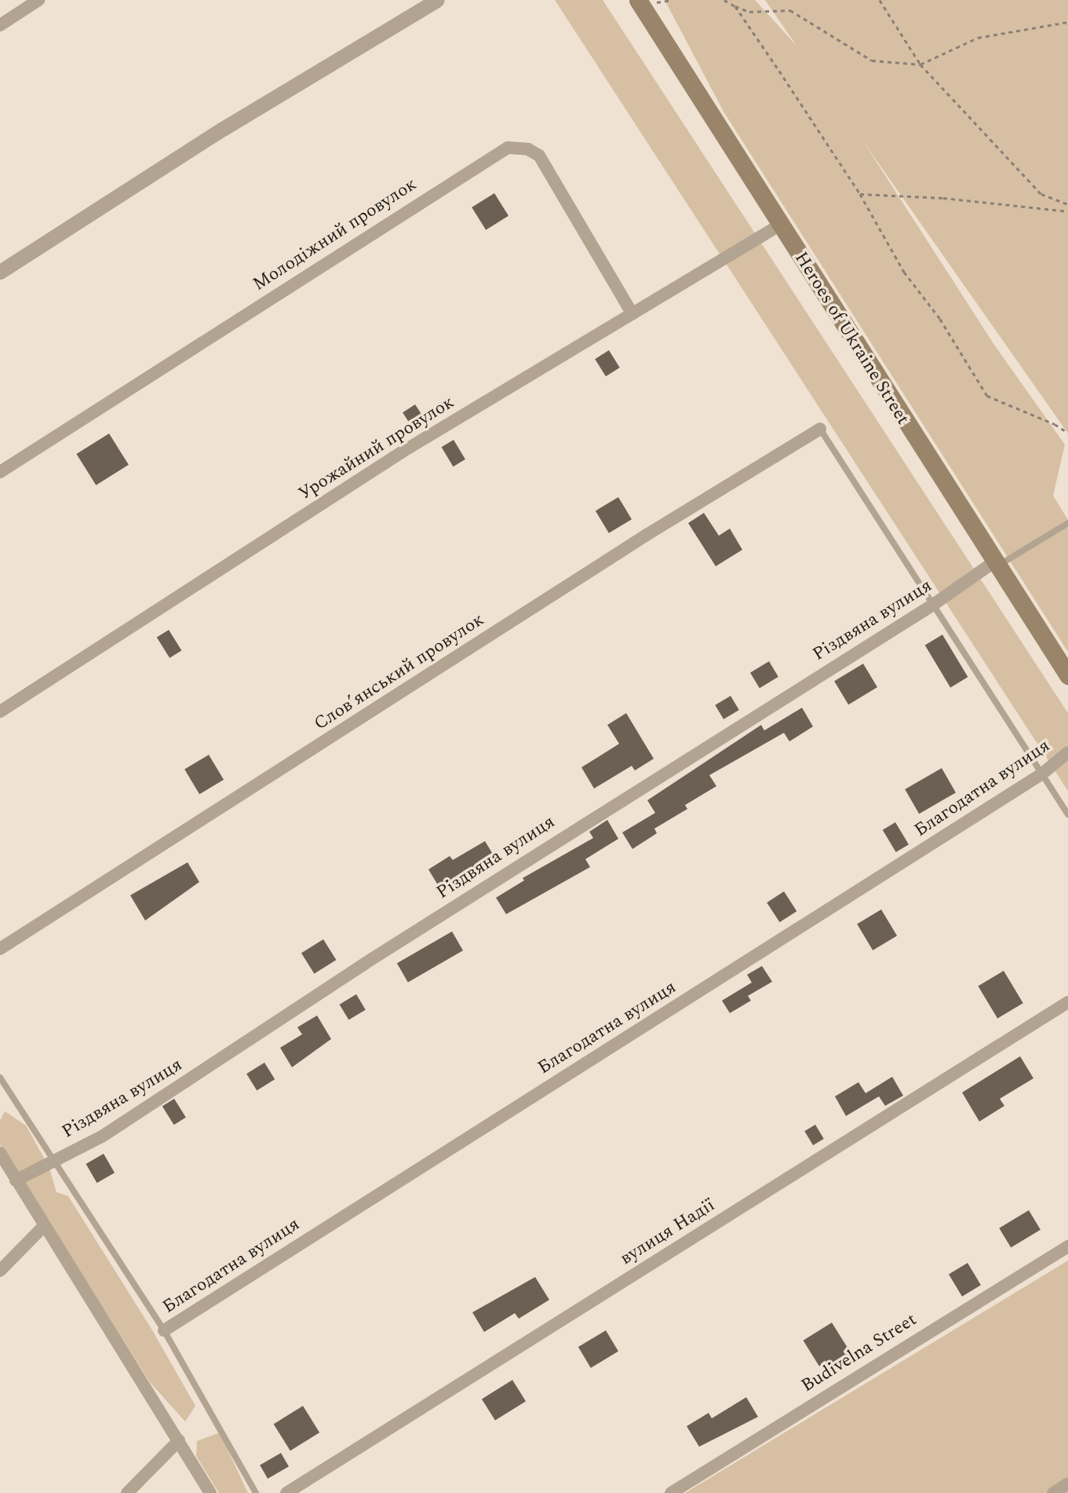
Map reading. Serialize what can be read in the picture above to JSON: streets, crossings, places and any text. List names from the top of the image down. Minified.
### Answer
{"streets":{"main road":["Heroes of Ukraine Street"],"street":["Молодіжний провулок","Урожайний провулок","Різдвяна вулиця","Словʼянський провулок","Благодатна вулиця","вулиця Надії","Budivelna Street"]},"crossings":[["Молодіжний провулок","Урожайний провулок"],["Heroes of Ukraine Street","Урожайний провулок"],["Heroes of Ukraine Street","Різдвяна вулиця"]]}
